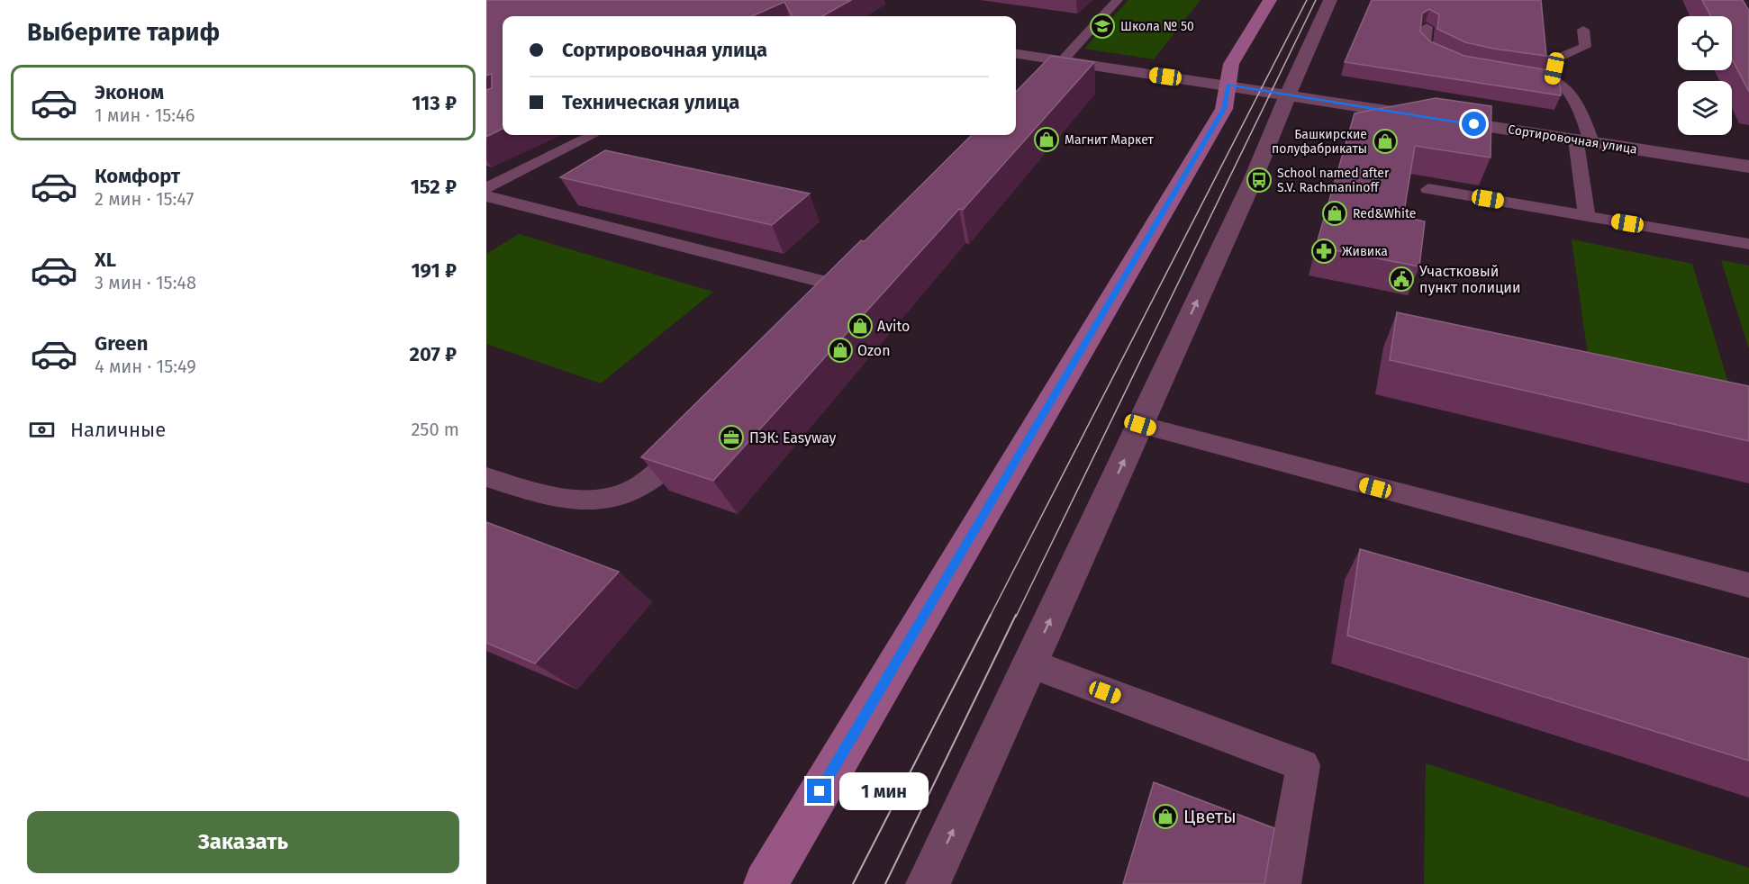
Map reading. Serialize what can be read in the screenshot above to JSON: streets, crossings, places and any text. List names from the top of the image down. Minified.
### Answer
{"streets":{"street":["Сортировочная улица"]},"places":{"school or university":["Школа № 50"],"shop":["Магнит Маркет","Башкирские полуфабрикаты","Red&White","Avito","Ozon","Цветы"],"bus stop":["School named after S.V. Rachmaninoff"],"pharmacy":["Живика"],"public building":["Участковый пункт полиции"],"office":["ПЭК: Easyway"]},"page":{"heading":"Выберите тариф","banner":["Сортировочная улица","Техническая улица"],"list":[{"name":"Эконом","note":"1 мин · 15:46","value":"113 ₽"},{"name":"Комфорт","note":"2 мин · 15:47","value":"152 ₽"},{"name":"XL","note":"3 мин · 15:48","value":"191 ₽"},{"name":"Green","note":"4 мин · 15:49","value":"207 ₽"}],"pay":["Наличные","250 m"],"bubble":"1 мин","buttons":"Заказать"}}
